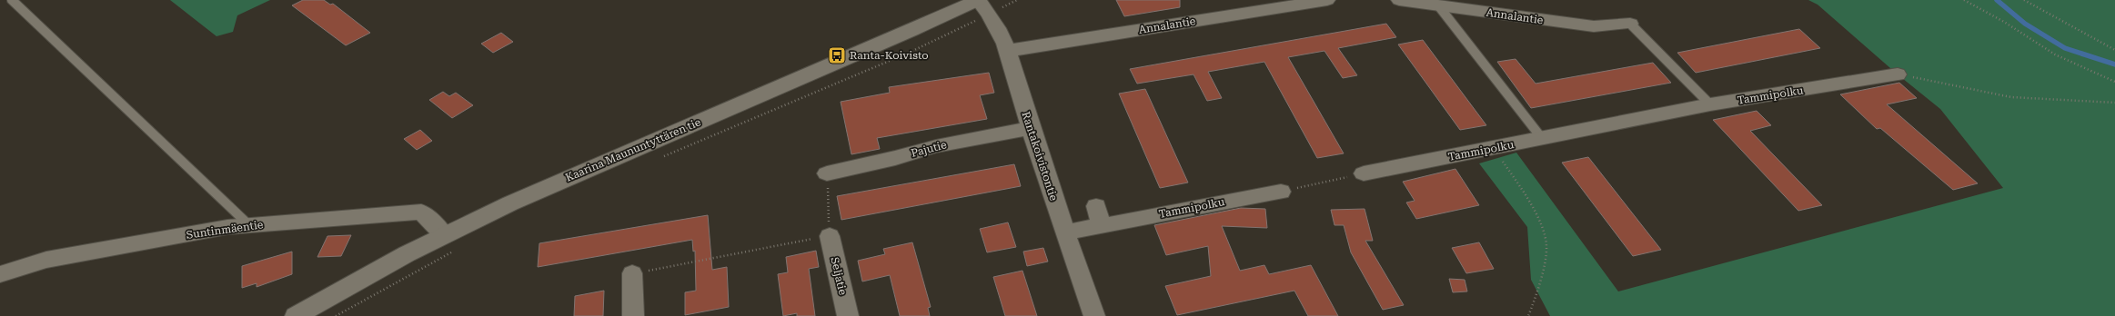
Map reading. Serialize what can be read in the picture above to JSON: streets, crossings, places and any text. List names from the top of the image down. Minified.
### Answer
{"streets":{"main road":["Kaarina Maununtyttären tie"],"street":["Annalantie","Tammipolku","Pajutie","Rantakoivistontie","Suntinmäentie","Seljatie"]},"crossings":[["Annalantie","Rantakoivistontie"],["Tammipolku","Rantakoivistontie"],["Pajutie","Rantakoivistontie"],["Kaarina Maununtyttären tie","Rantakoivistontie"],["Kaarina Maununtyttären tie","Suntinmäentie"]],"places":{"bus stop":["Ranta-Koivisto"]}}
